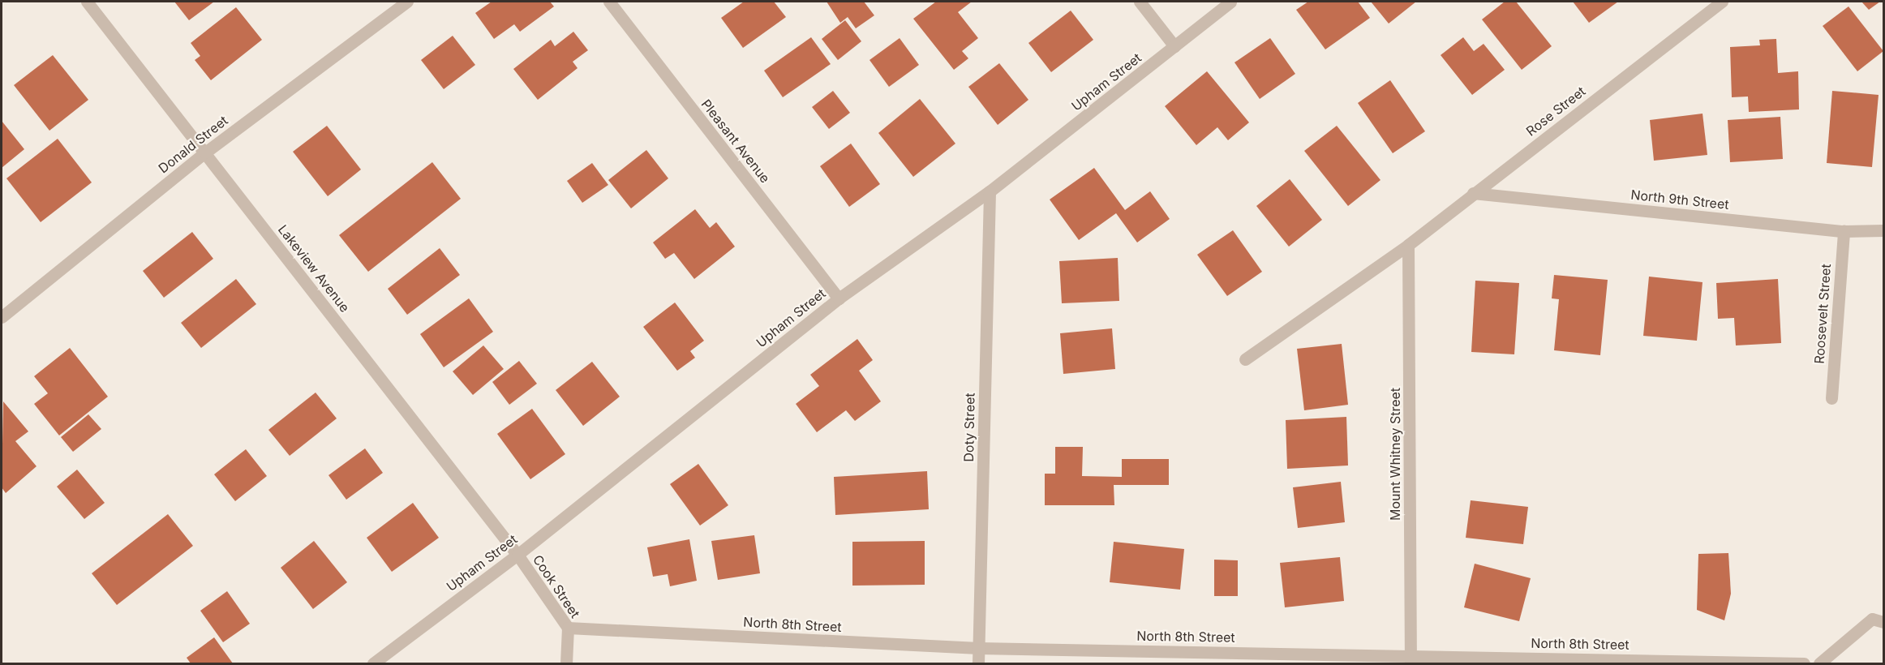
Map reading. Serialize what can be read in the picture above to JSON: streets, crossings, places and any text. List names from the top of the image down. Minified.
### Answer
{"streets":{"street":["Upham Street","Rose Street","Pleasant Avenue","Donald Street","North 9th Street","Lakeview Avenue","Roosevelt Street","Doty Street","Mount Whitney Street","Cook Street","North 8th Street"]},"crossings":[["Upham Street","Pleasant Avenue"],["Upham Street","Lakeview Avenue"],["Upham Street","Doty Street"],["Upham Street","Cook Street"],["Rose Street","North 9th Street"],["Rose Street","Mount Whitney Street"],["Donald Street","Lakeview Avenue"],["North 9th Street","Roosevelt Street"],["Lakeview Avenue","Cook Street"],["Doty Street","North 8th Street"],["Mount Whitney Street","North 8th Street"],["Cook Street","North 8th Street"]]}
